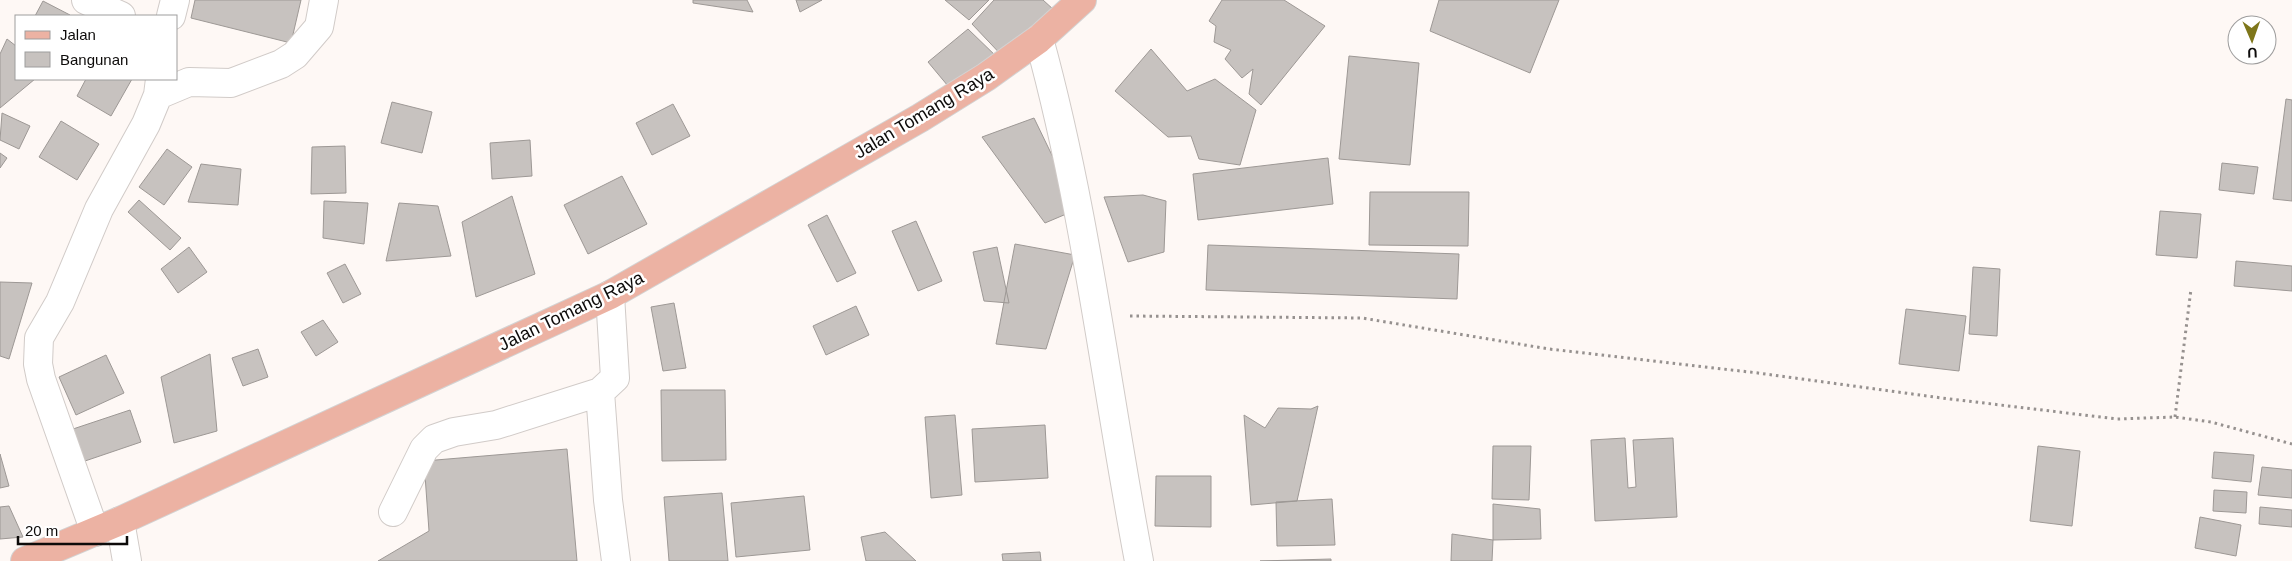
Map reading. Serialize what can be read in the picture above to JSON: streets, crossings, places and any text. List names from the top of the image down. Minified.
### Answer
{"streets":{"main road":["Jalan Tomang Raya"]},"legend":["Jalan","Bangunan"],"scale_bar":"20 m","north":"bottom"}
